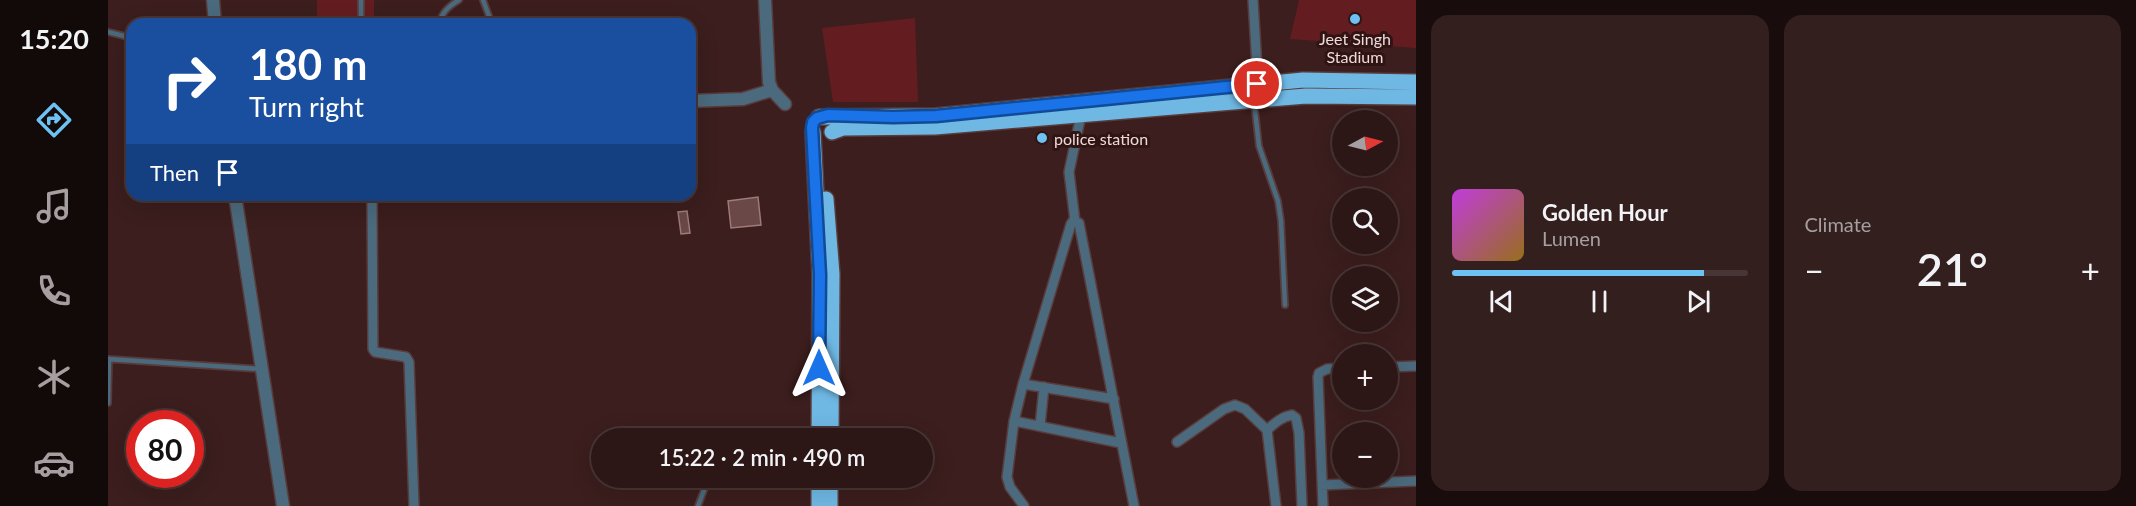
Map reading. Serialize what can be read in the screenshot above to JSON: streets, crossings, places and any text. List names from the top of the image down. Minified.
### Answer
{"places":["Jeet Singh Stadium","police station"],"north":"right","page":{"tabs":"15:20","tile":"Climate","turn":["180 m","Turn right"],"map_buttons":["+","−"],"then":"Then","song":["Golden Hour","Lumen"],"heat":["−","21°","+"],"limit":"80","trip":"15:22 · 2 min · 490 m"}}
